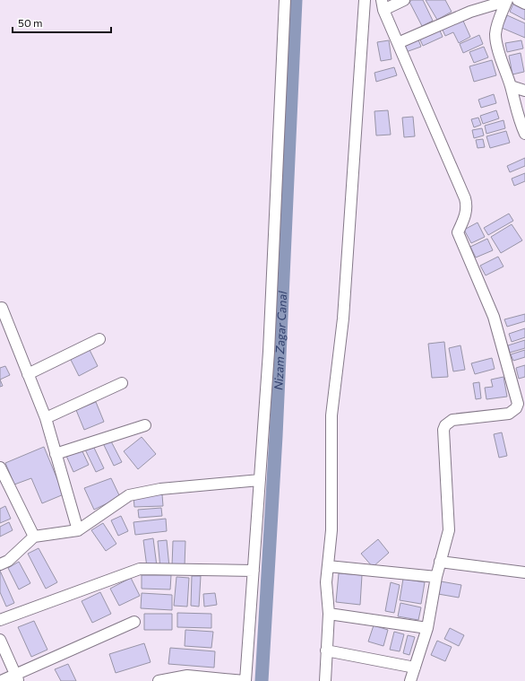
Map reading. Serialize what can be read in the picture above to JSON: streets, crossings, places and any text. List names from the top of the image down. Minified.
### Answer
{"water":["Nizam Zagar Canal"],"scale_bar":"50 m"}
